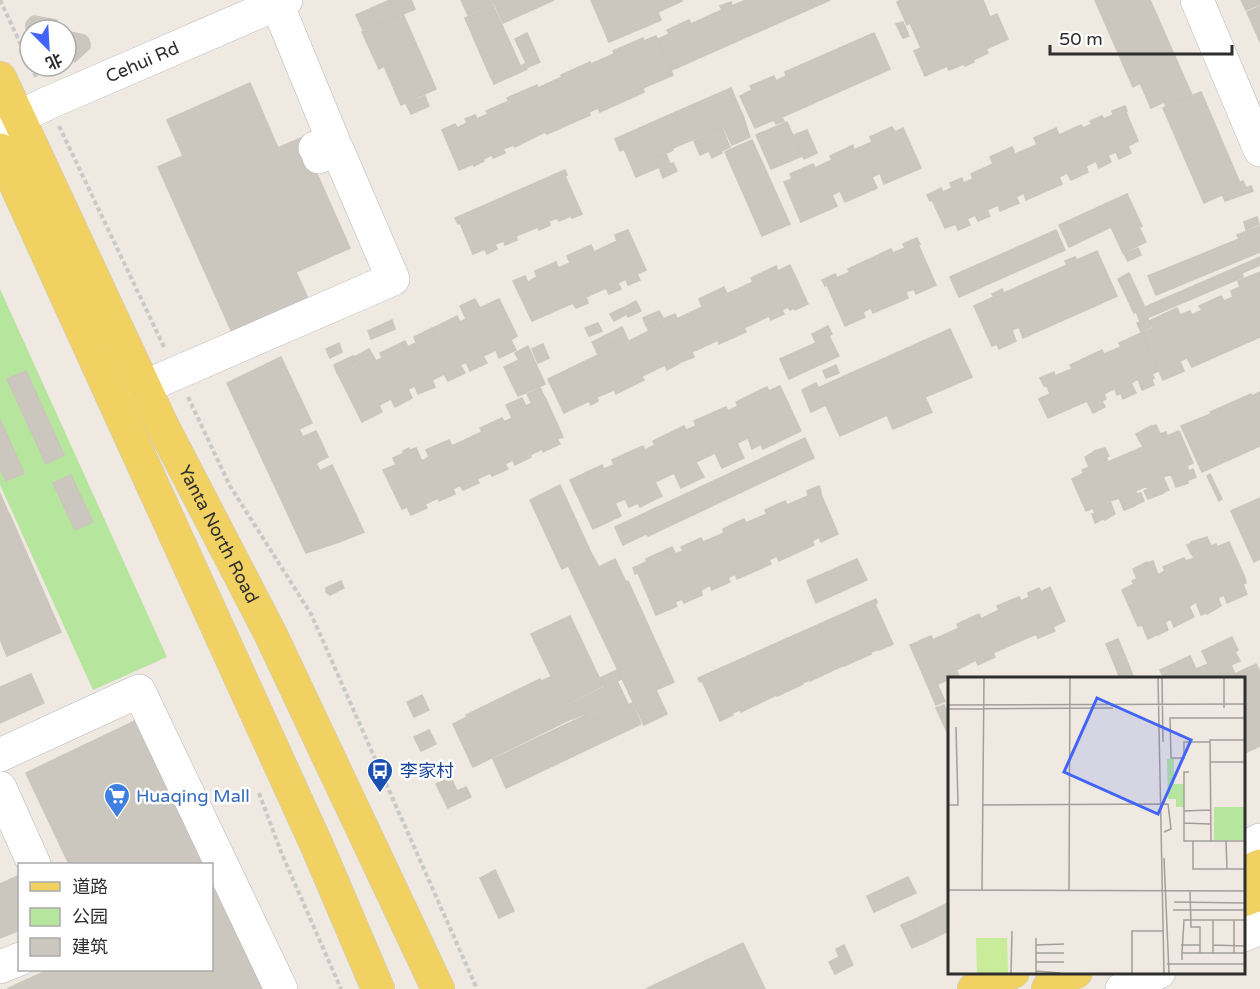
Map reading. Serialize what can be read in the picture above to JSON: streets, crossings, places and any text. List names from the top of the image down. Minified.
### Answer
{"streets":{"main road":["Yanta North Road"],"street":["Cehui Rd"]},"crossings":[["Cehui Rd","Yanta North Road"]],"places":{"bus stop":["李家村"],"supermarket":["Huaqing Mall"]},"legend":["道路","公园","建筑"],"scale_bar":"50 m","north":"bottom right"}
